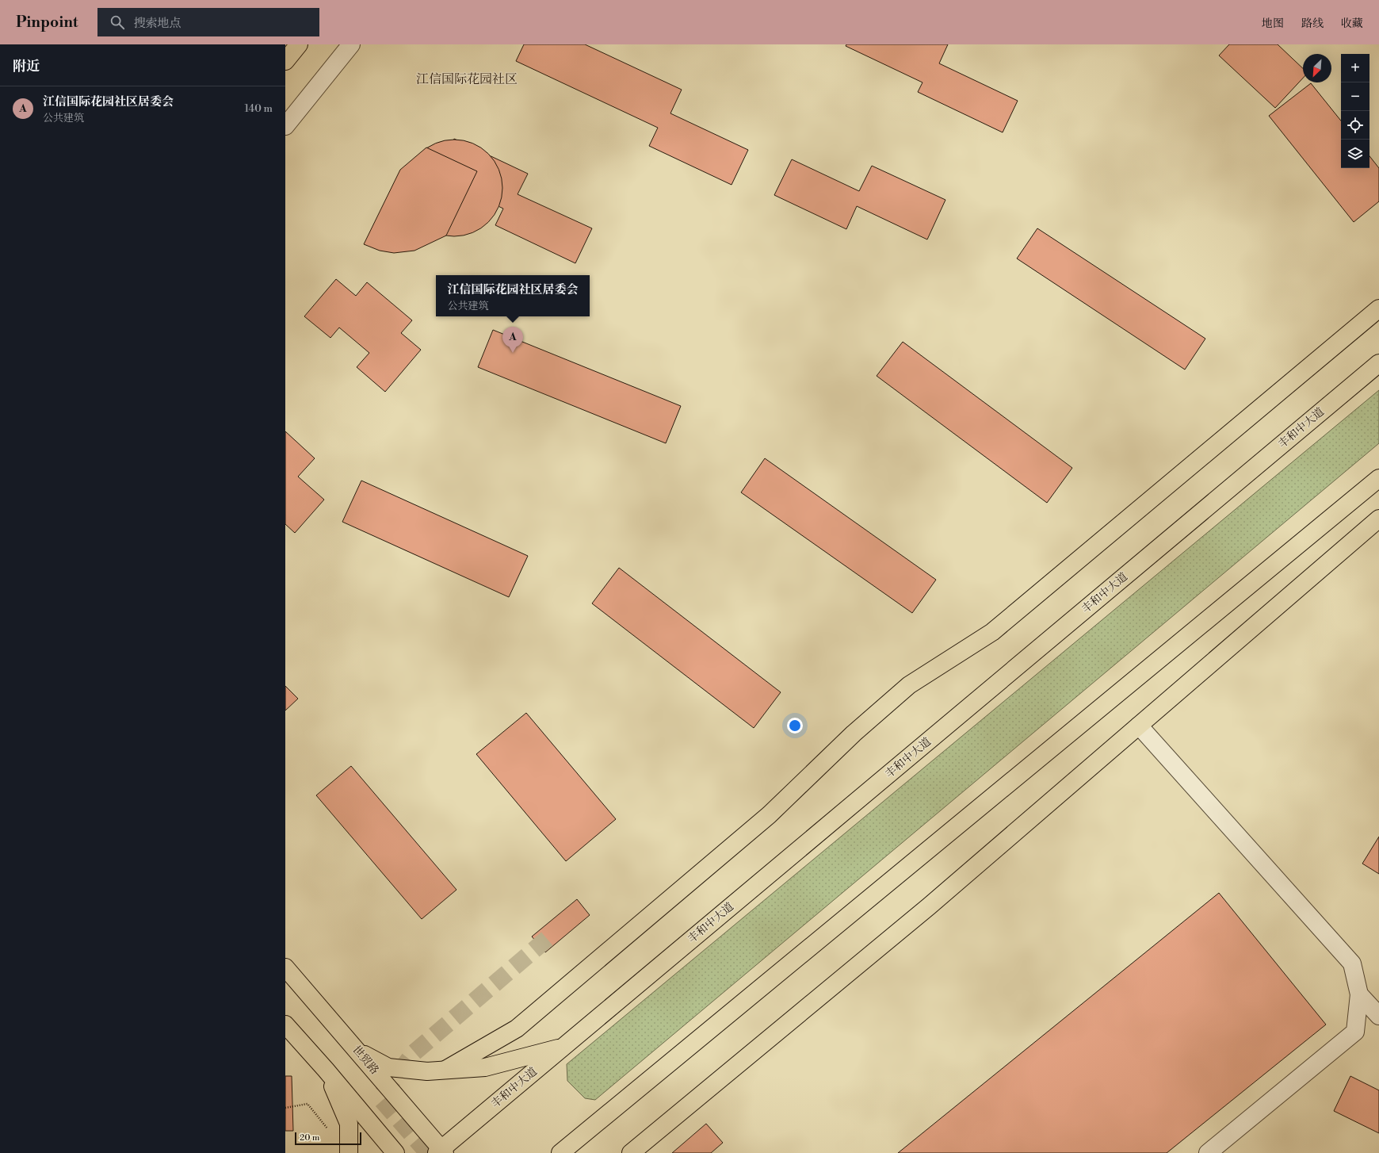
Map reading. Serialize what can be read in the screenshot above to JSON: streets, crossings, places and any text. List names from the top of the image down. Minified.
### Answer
{"streets":{"main road":["丰和中大道","世贸路"]},"crossings":[["丰和中大道","世贸路"]],"districts":["江信国际花园社区"],"scale_bar":"20 m","north":"bottom left","page":{"header":"Pinpoint","search":"搜索地点","nav":["地图","路线","收藏"],"heading":"附近","map_buttons":["+","−"],"list":[{"mark":"A","name":"江信国际花园社区居委会","note":"公共建筑","value":"140 m"}],"popup":["江信国际花园社区居委会","公共建筑"],"pins":"A","scale":"20 m"}}
